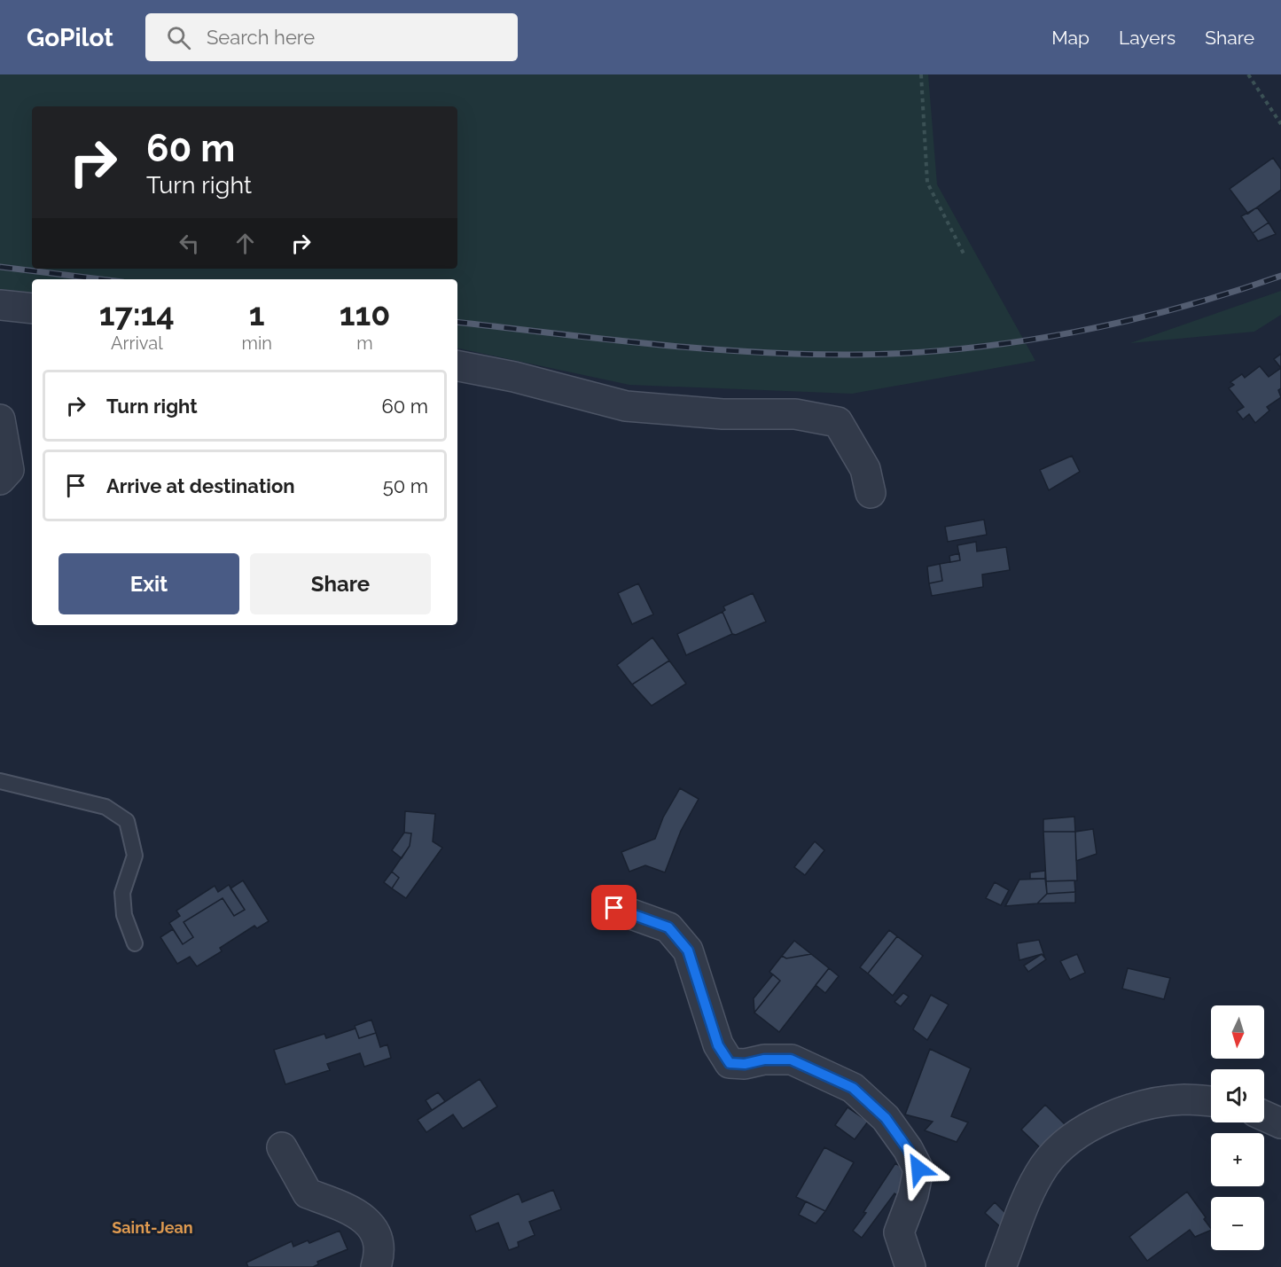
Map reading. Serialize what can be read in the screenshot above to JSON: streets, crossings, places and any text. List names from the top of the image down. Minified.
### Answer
{"districts":["Saint-Jean"],"north":"bottom","page":{"header":"GoPilot","search":"Search here","nav":["Map","Layers","Share"],"turn":["60 m","Turn right"],"eta":["17:14","Arrival","1","min","110","m"],"list":[{"name":"Turn right","value":"60 m"},{"name":"Arrive at destination","value":"50 m"}],"buttons":["Exit","Share"],"map_buttons":["+","−"]}}
